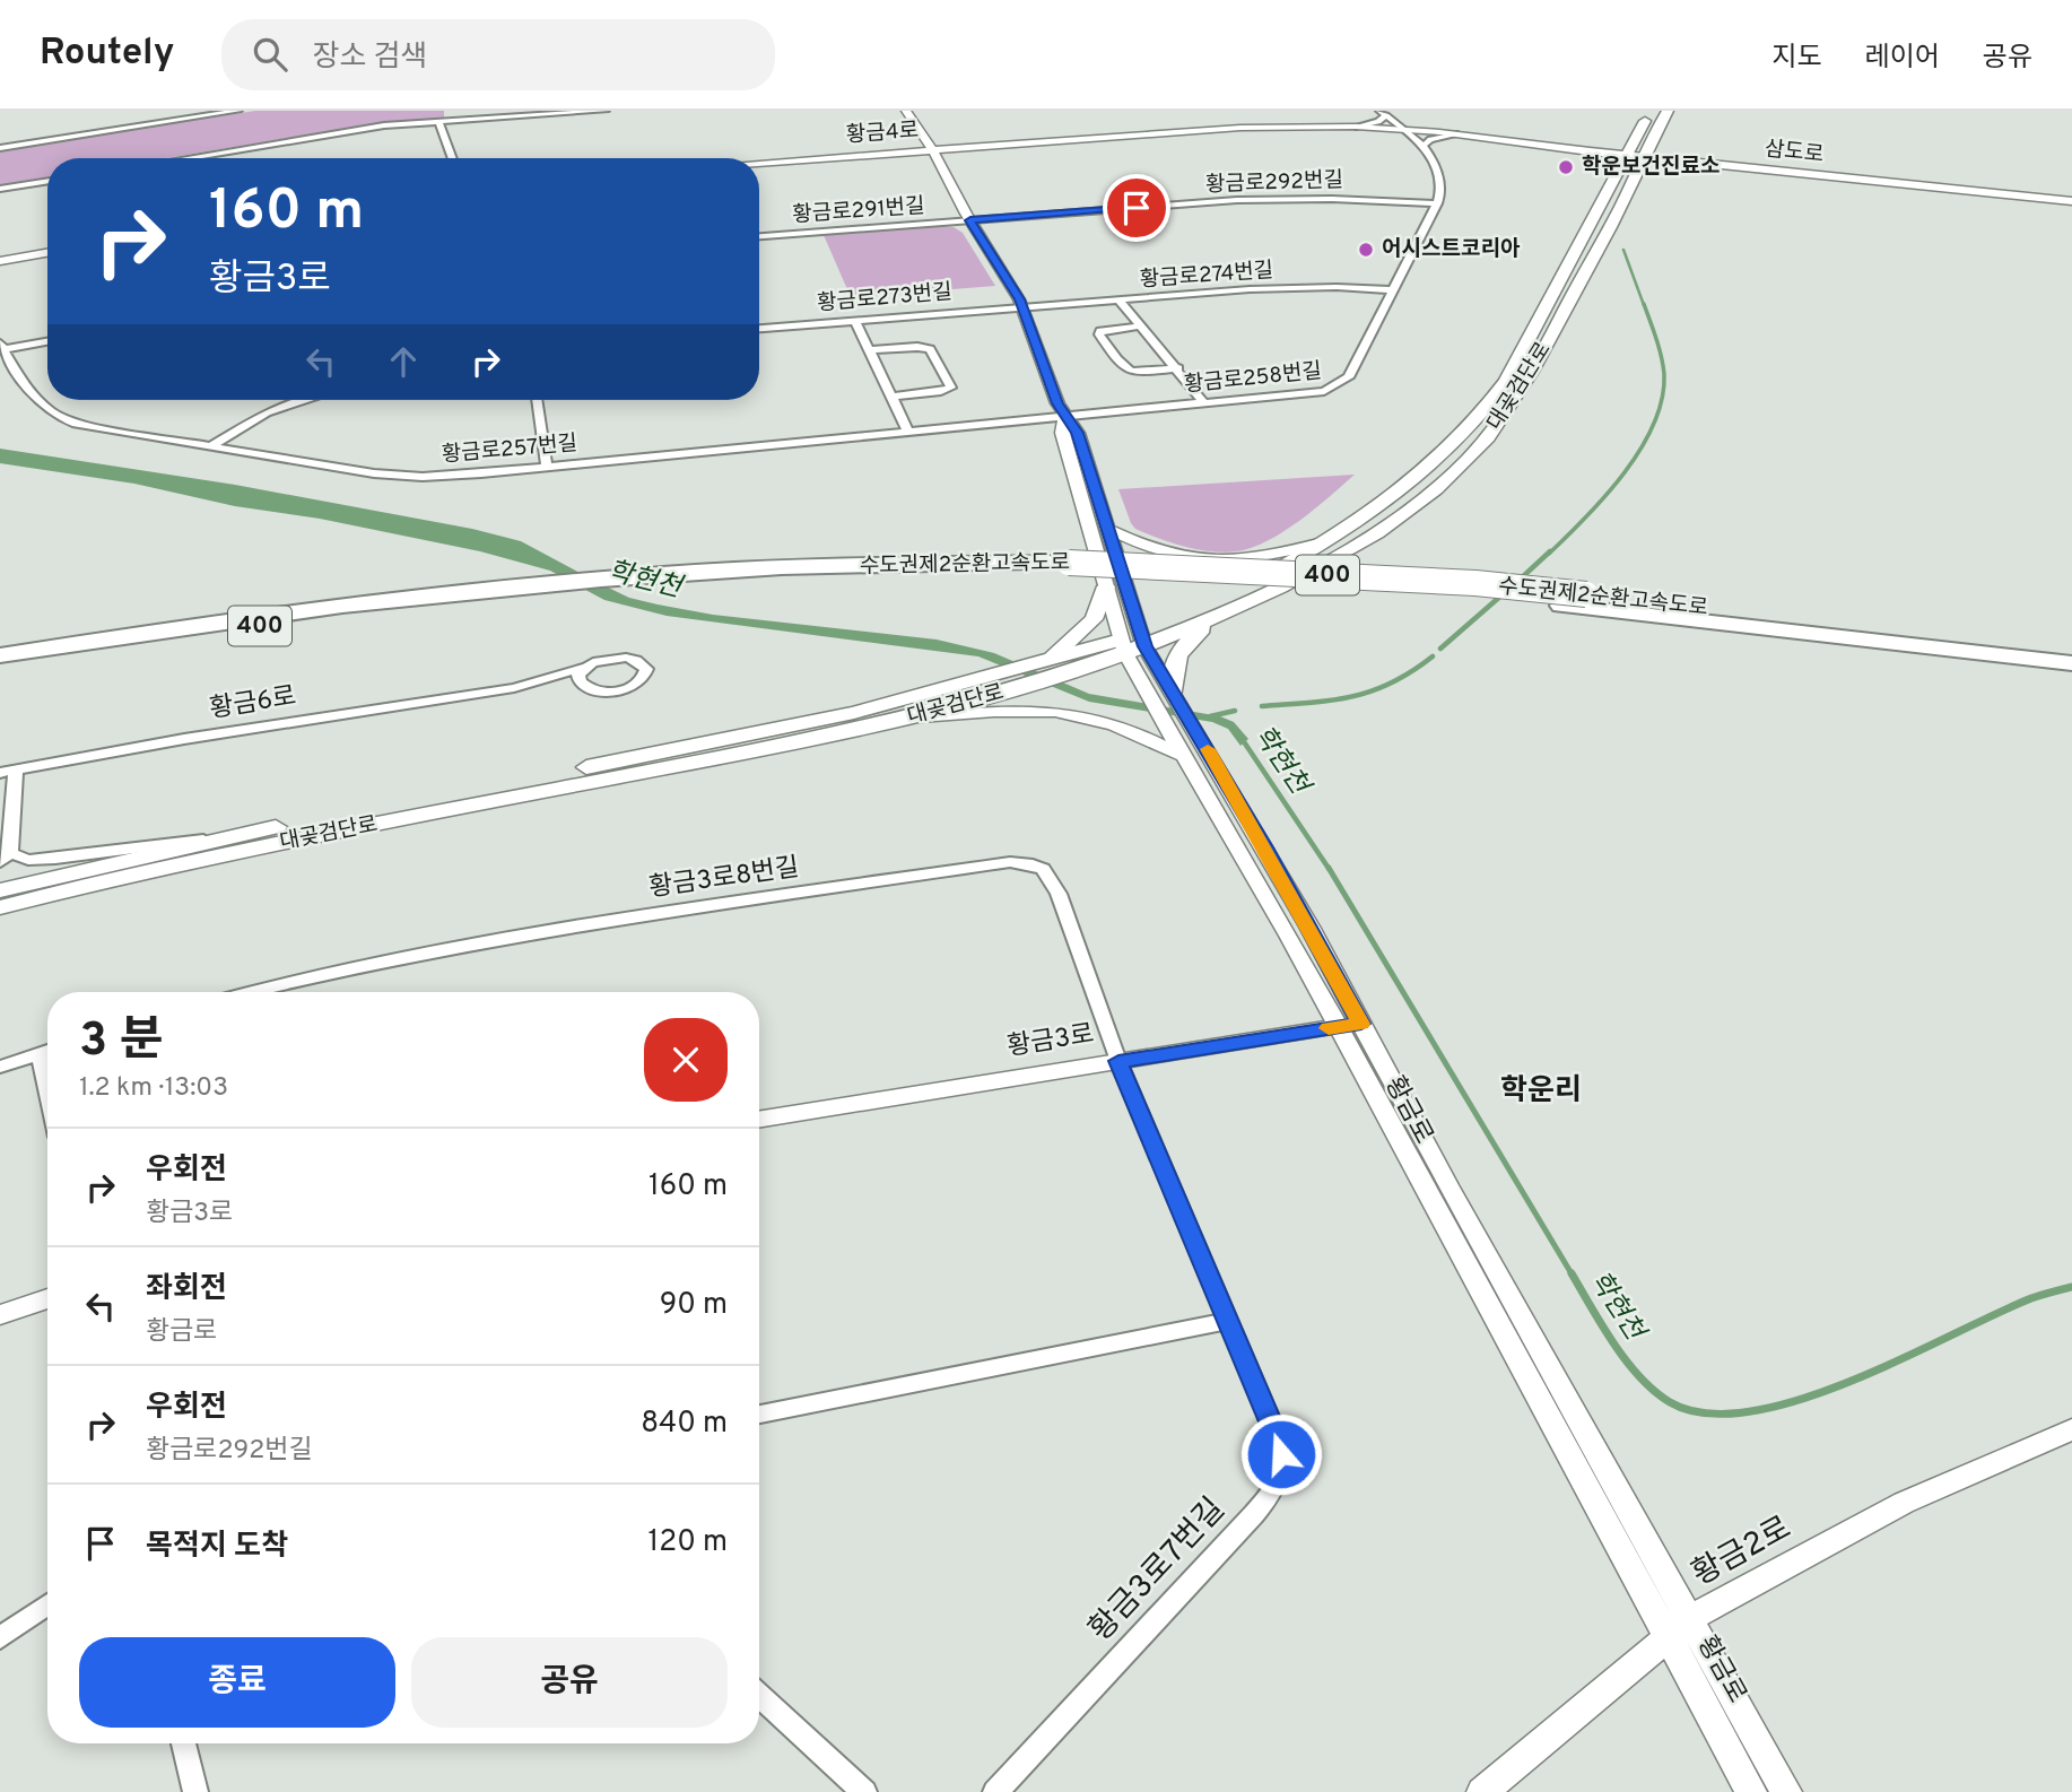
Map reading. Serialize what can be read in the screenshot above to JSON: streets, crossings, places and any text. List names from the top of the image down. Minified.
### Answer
{"streets":{"highway":["수도권제2순환고속도로","400"],"main road":["대곶검단로"],"street":["황금4로","삼도로","황금로292번길","황금로291번길","황금로274번길","황금로273번길","황금로258번길","황금로257번길","황금6로","황금3로8번길","황금3로","황금로","황금2로","황금3로7번길"]},"crossings":[["황금4로","삼도로"],["황금4로","황금로258번길"],["황금4로","황금로"],["삼도로","대곶검단로"],["황금로292번길","황금로291번길"],["황금로292번길","황금로258번길"],["황금로292번길","황금로"],["황금로291번길","황금로"],["황금로274번길","황금로273번길"],["황금로274번길","황금로258번길"],["황금로274번길","황금로"],["황금로273번길","황금로"],["황금로258번길","황금로257번길"],["황금로258번길","황금로"],["대곶검단로","황금로"],["황금로257번길","황금로"],["황금3로8번길","황금3로"],["황금3로8번길","황금3로7번길"],["황금3로","황금로"],["황금3로","황금3로7번길"],["황금로","황금2로"]],"districts":["학운리"],"water":["학현천"],"places":["학운보건진료소","어시스트코리아"],"page":{"header":"Routely","search":"장소 검색","nav":["지도","레이어","공유"],"turn":["160 m","황금3로"],"heading":["3 분","1.2 km · 13:03"],"list":[{"name":"우회전","note":"황금3로","value":"160 m"},{"name":"좌회전","note":"황금로","value":"90 m"},{"name":"우회전","note":"황금로292번길","value":"840 m"},{"name":"목적지 도착","value":"120 m"}],"buttons":["종료","공유"]}}
